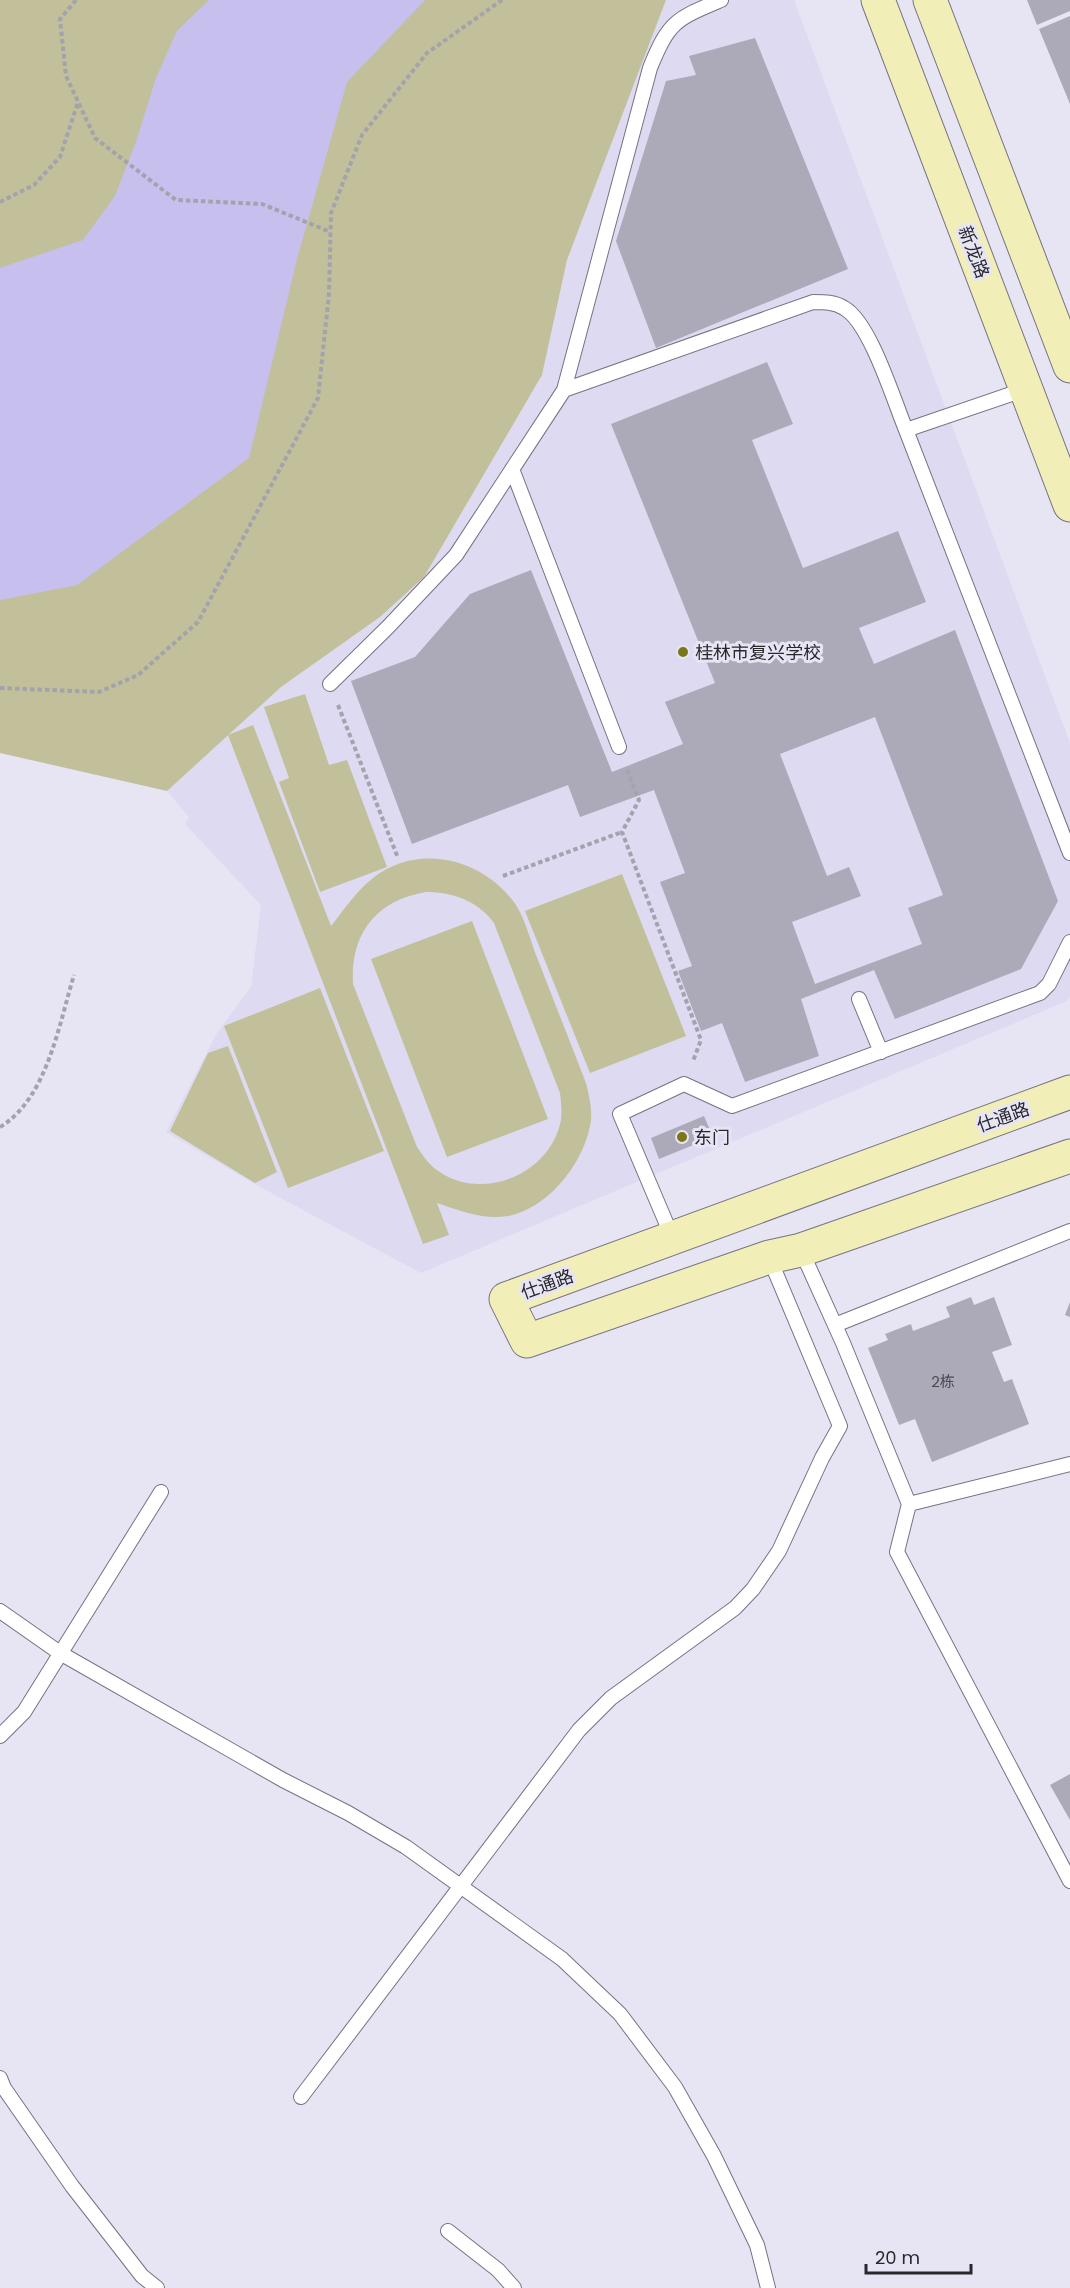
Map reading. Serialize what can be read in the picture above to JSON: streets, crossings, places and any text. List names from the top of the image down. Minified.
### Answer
{"streets":{"street":["新龙路","仕通路"]},"places":["桂林市复兴学校","东门"],"house_numbers":["2栋"],"scale_bar":"20 m"}
